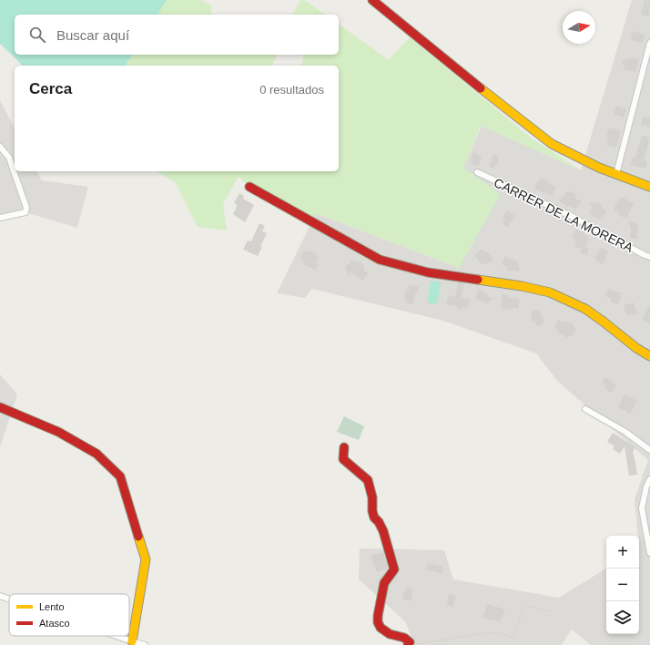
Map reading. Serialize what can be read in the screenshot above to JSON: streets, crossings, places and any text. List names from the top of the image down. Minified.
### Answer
{"streets":{"street":["CARRER DE LA MORERA"]},"legend":["Lento","Atasco"],"north":"right","page":{"search":"Buscar aquí","heading":["Cerca","0 resultados"],"map_buttons":["+","−"]}}
